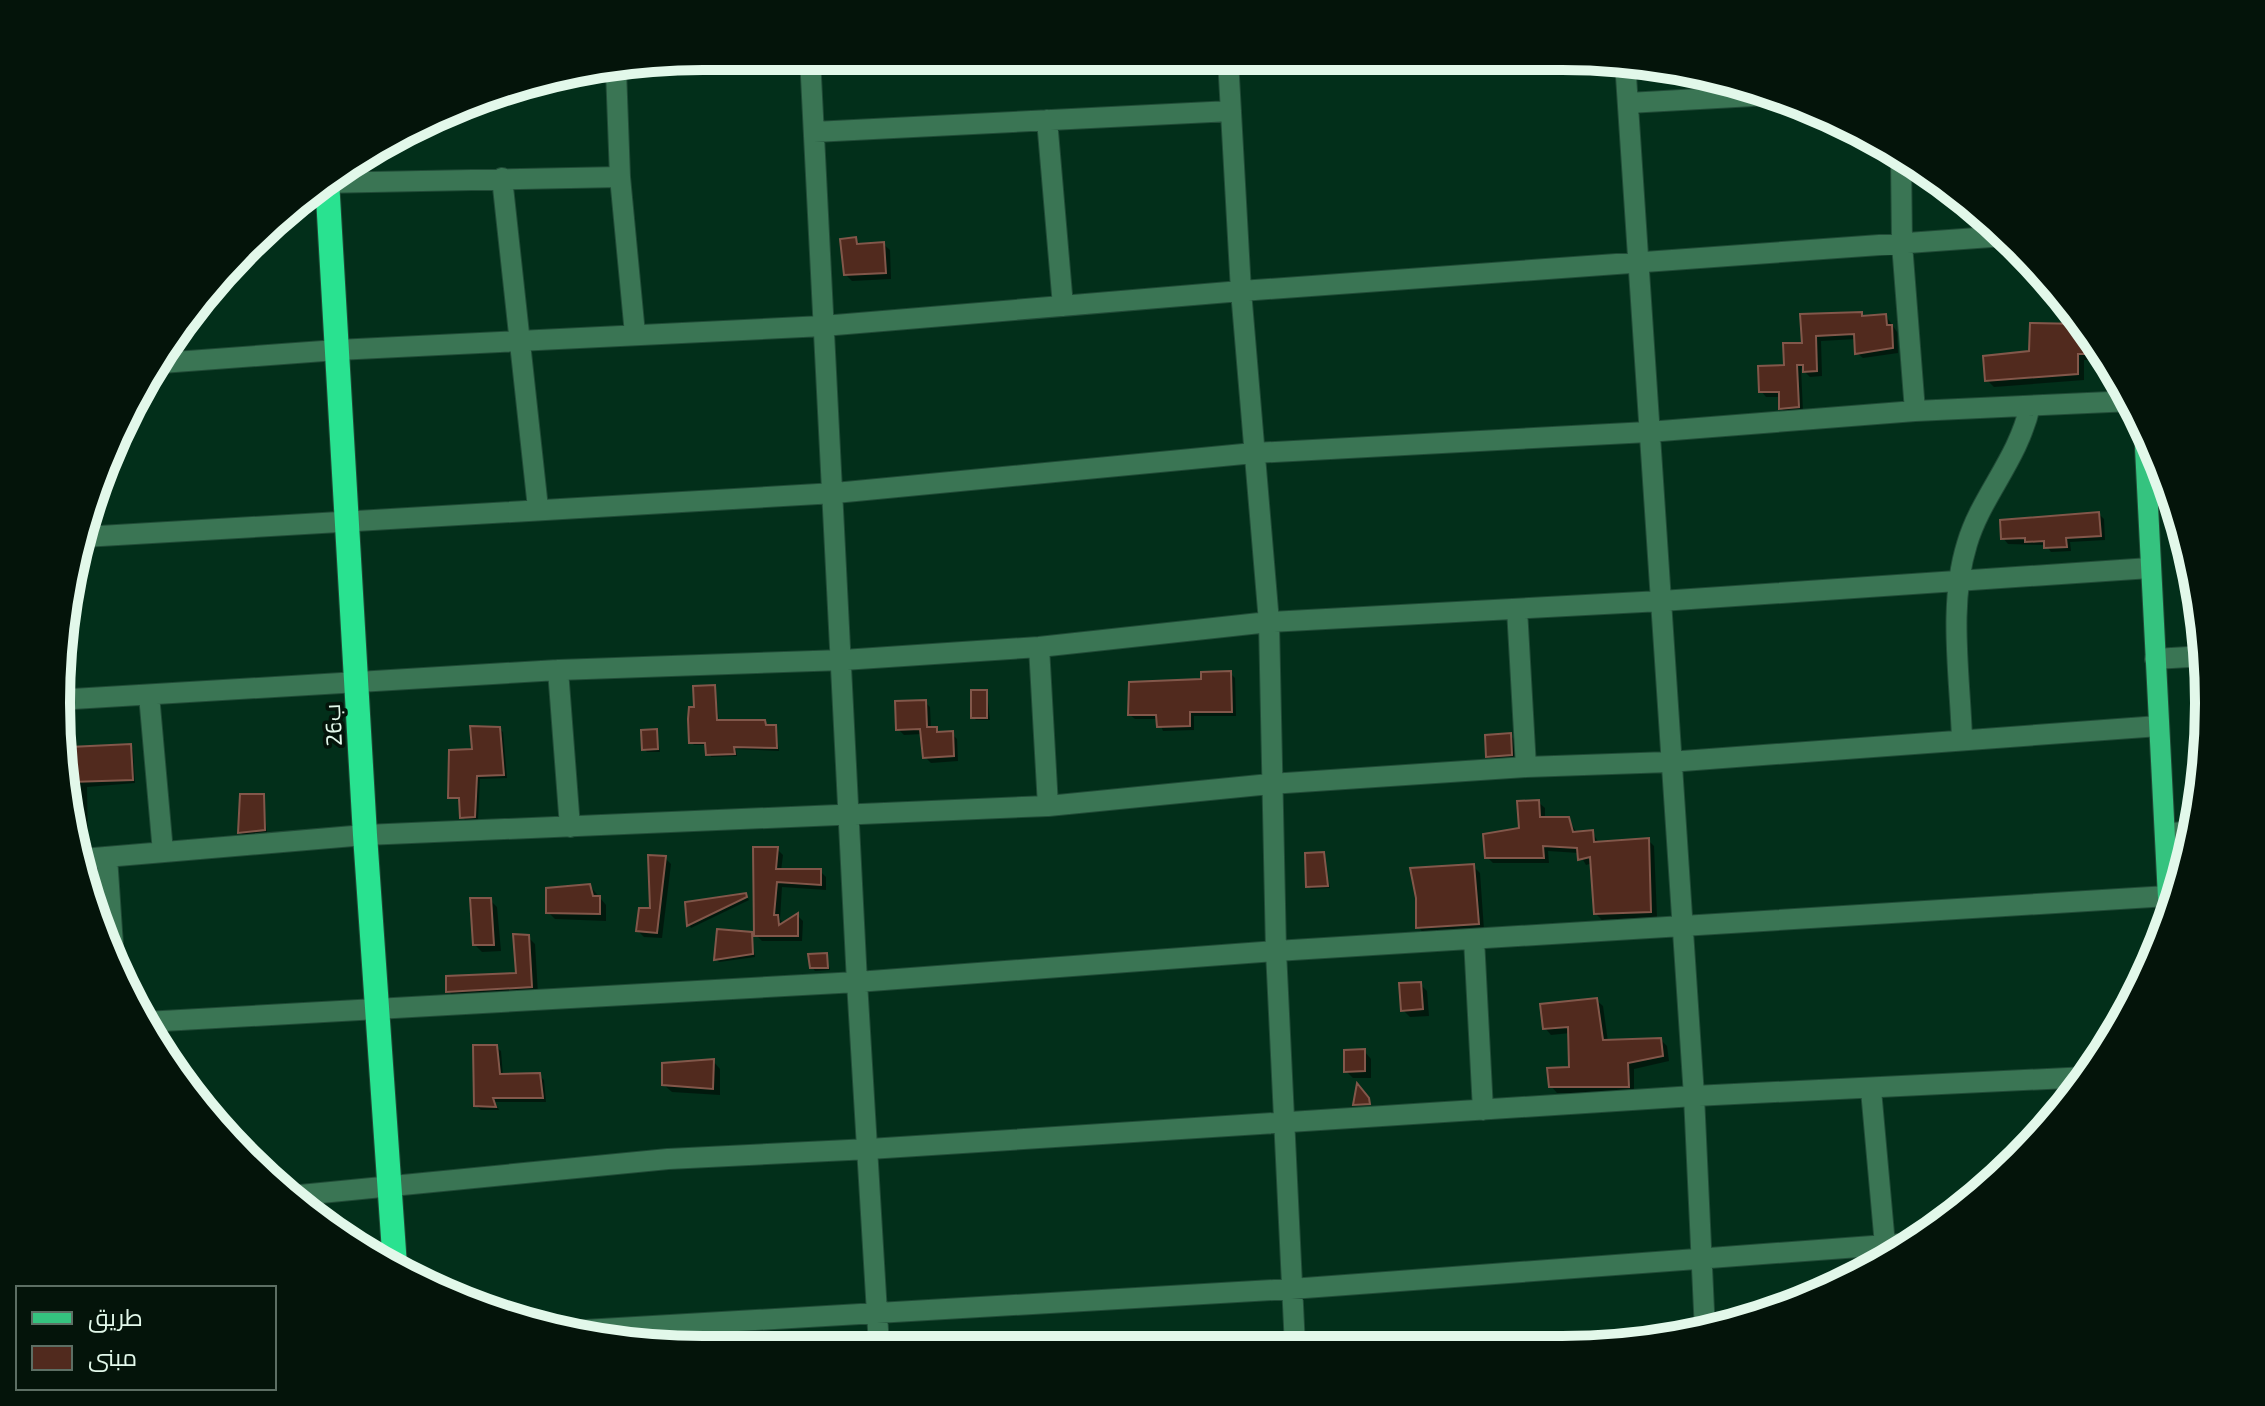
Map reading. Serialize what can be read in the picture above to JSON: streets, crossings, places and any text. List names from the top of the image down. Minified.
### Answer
{"streets":{"highway":["26ب"]},"legend":["طريق","مبنى"]}
